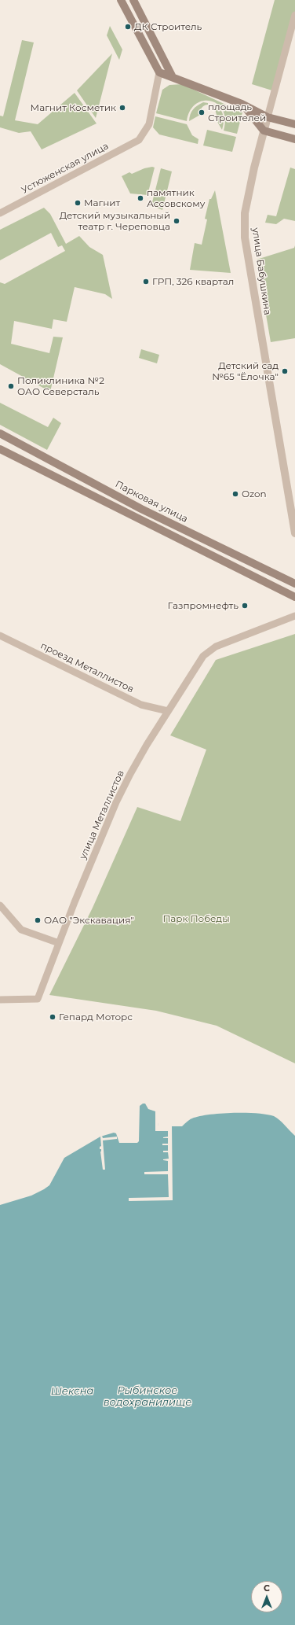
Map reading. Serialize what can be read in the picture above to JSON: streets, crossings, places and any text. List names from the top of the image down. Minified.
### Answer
{"streets":{"main road":["Парковая улица"],"street":["Устюженская улица","улица Бабушкина","проезд Металлистов","улица Металлистов"]},"crossings":[["проезд Металлистов","улица Металлистов"]],"water":["Рыбинское водохранилище","Шексна"],"parks":["Парк Победы"],"places":["ДК Строитель","Магнит Косметик","площадь Строителей","памятник Ассовскому","Магнит","Детский музыкальный театр г. Череповца","ГРП, 326 квартал","Детский сад №65 \"Ёлочка\"","Поликлиника №2 ОАО Северсталь","Ozon","Газпромнефть","ОАО \"Экскавация\"","Гепард Моторс"],"north":"top"}
